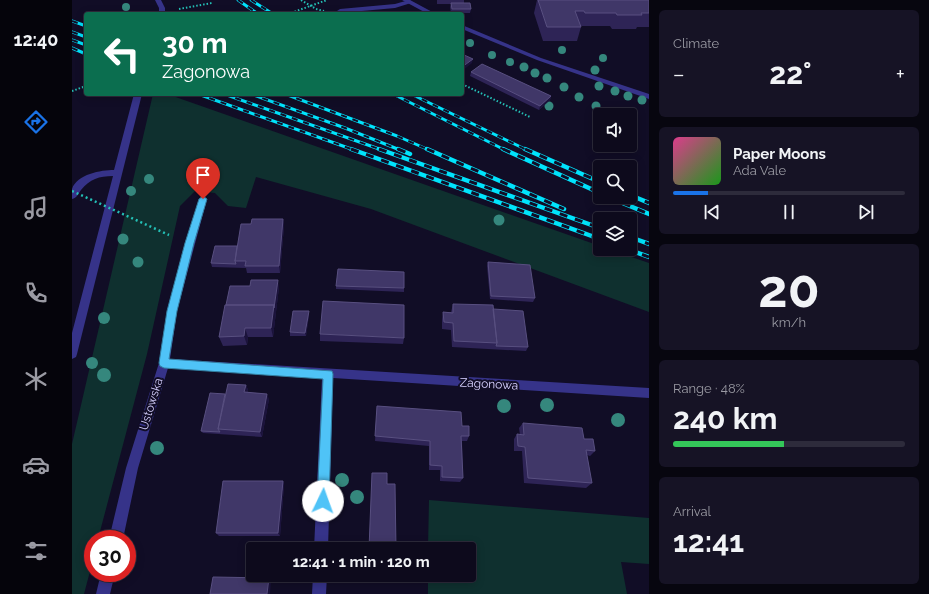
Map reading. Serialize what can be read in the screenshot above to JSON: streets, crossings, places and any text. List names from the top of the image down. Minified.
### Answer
{"streets":{"street":["Zagonowa","Ustowska"]},"crossings":[["Zagonowa","Ustowska"]],"page":{"tabs":"12:40","tile":["Climate",["20","km/h"],["Range · 48%","240 km"],["Arrival","12:41"]],"turn":["30 m","Zagonowa"],"heat":["−","22°","+"],"song":["Paper Moons","Ada Vale"],"limit":"30","trip":"12:41 · 1 min · 120 m"}}
